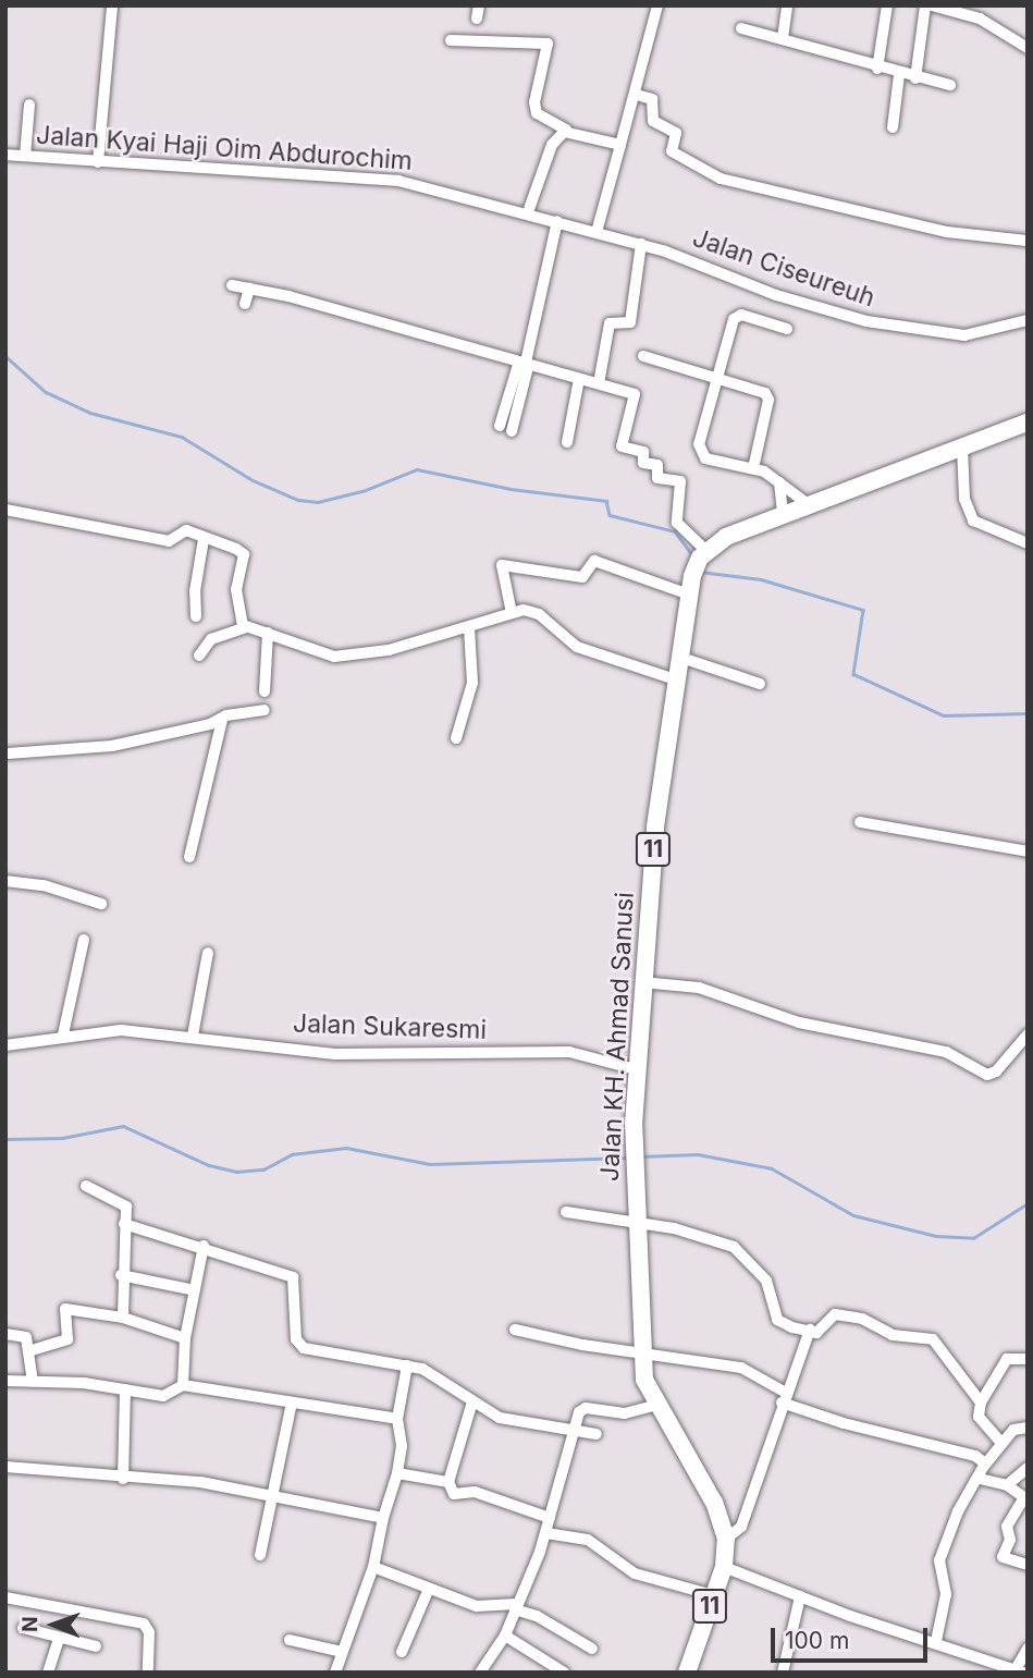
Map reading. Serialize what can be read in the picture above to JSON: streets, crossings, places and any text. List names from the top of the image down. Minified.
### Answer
{"streets":{"highway":["11","Jalan KH. Ahmad Sanusi"],"street":["Jalan Kyai Haji Oim Abdurochim","Jalan Ciseureuh","Jalan Sukaresmi"]},"crossings":[["Jalan Kyai Haji Oim Abdurochim","Jalan Ciseureuh"],["11","Jalan KH. Ahmad Sanusi"],["Jalan Sukaresmi","Jalan KH. Ahmad Sanusi"]],"scale_bar":"100 m","north":"left"}
